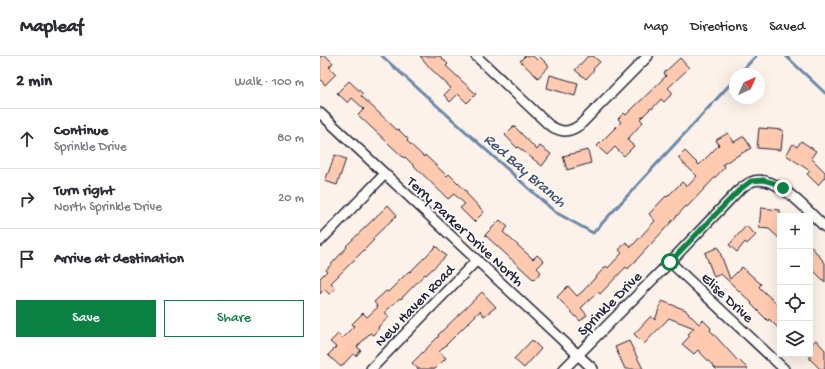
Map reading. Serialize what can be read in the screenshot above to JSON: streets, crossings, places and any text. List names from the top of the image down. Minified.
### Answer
{"streets":{"street":["Terry Parker Drive North","Elise Drive","Sprinkle Drive","New Haven Road"]},"crossings":[["Terry Parker Drive North","Sprinkle Drive"],["Terry Parker Drive North","New Haven Road"],["Elise Drive","Sprinkle Drive"]],"water":["Red Bay Branch"],"north":"top right","page":{"header":"Mapleaf","nav":["Map","Directions","Saved"],"heading":["2 min","Walk · 100 m"],"list":[["Continue","Sprinkle Drive","80 m"],["Turn right","North Sprinkle Drive","20 m"],"Arrive at destination"],"map_buttons":["+","−"],"buttons":["Save","Share"]}}
